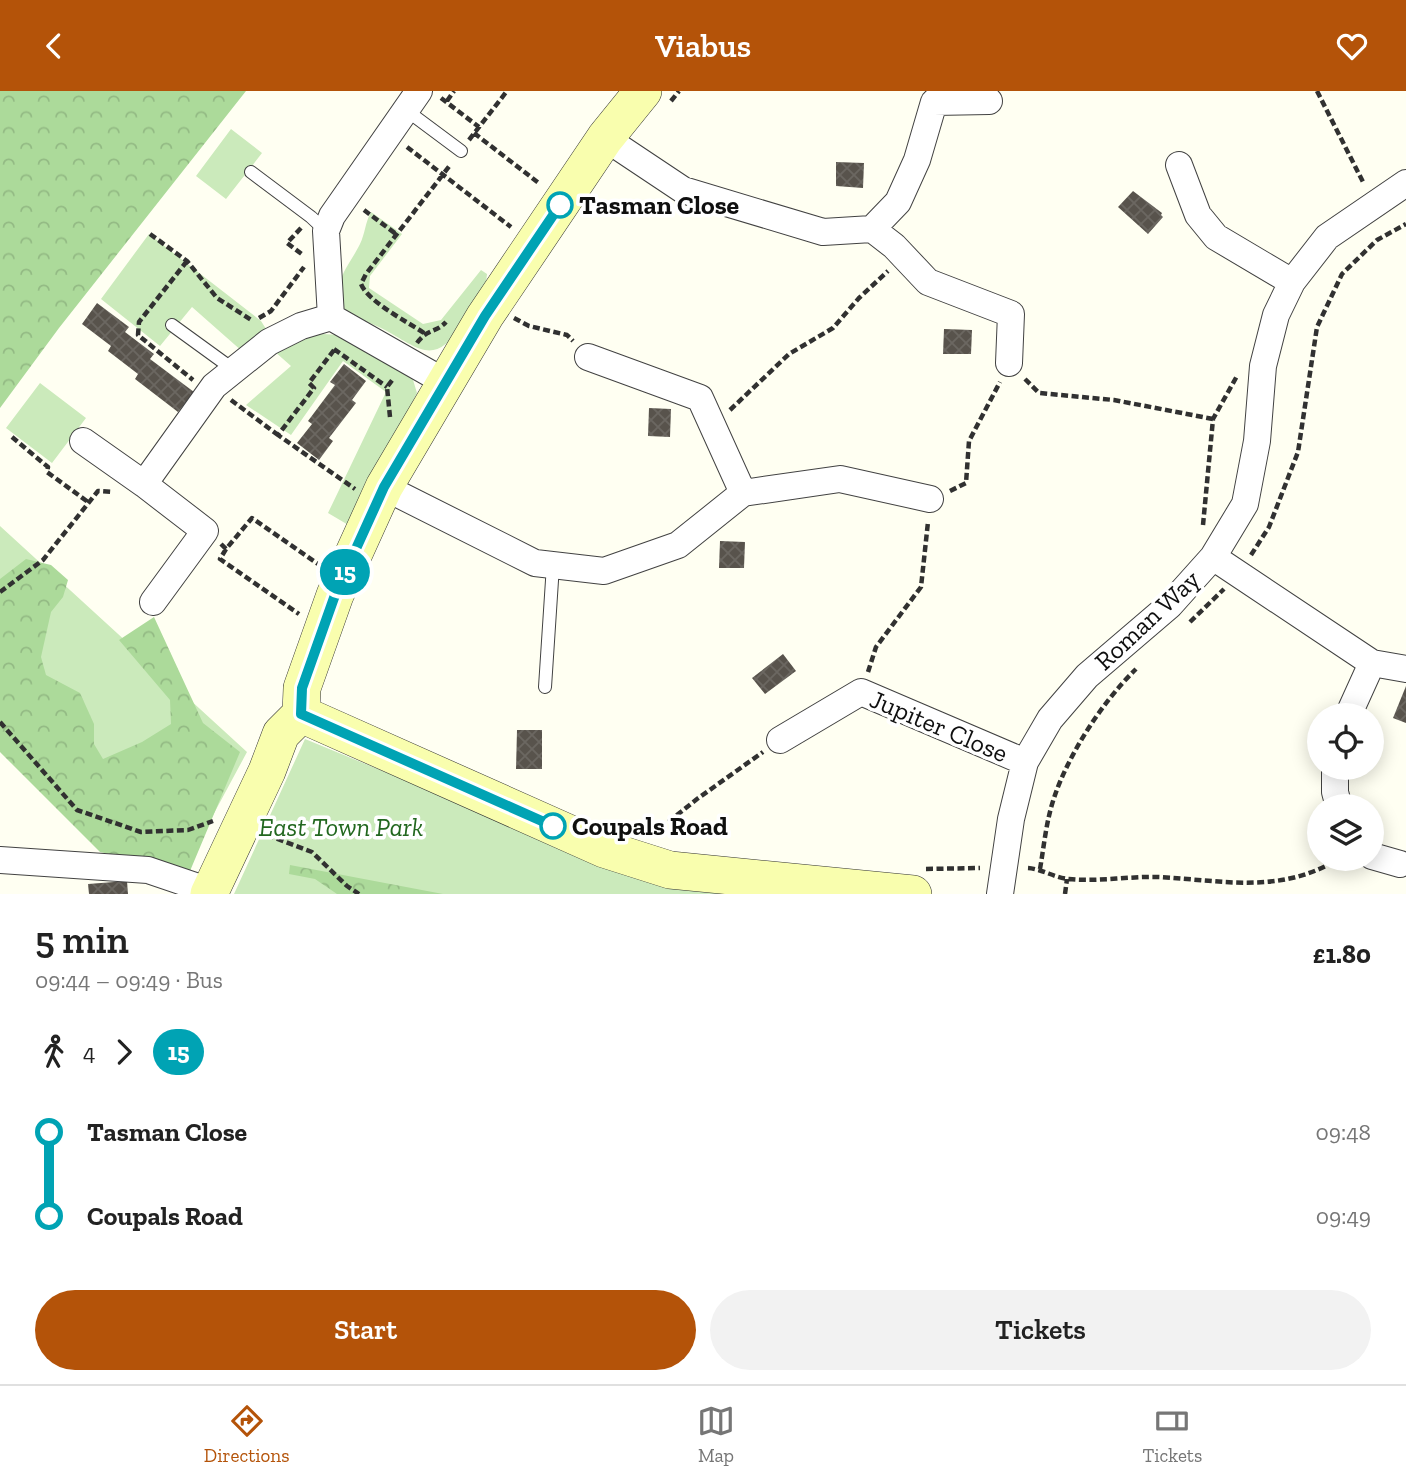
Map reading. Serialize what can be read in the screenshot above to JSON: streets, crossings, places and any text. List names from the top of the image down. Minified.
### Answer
{"streets":{"street":["Roman Way","Jupiter Close"]},"crossings":[["Roman Way","Jupiter Close"]],"parks":["East Town Park"],"places":["Tasman Close","Coupals Road"],"lines":["bus line 15"],"page":{"header":"Viabus","on_map":"15","heading":["5 min","09:44 – 09:49 · Bus","£1.80"],"legs":["4","15"],"list":[{"name":"Tasman Close","value":"09:48"},{"name":"Coupals Road","value":"09:49"}],"buttons":["Start","Tickets"],"tabs":["Directions","Map","Tickets"]}}
